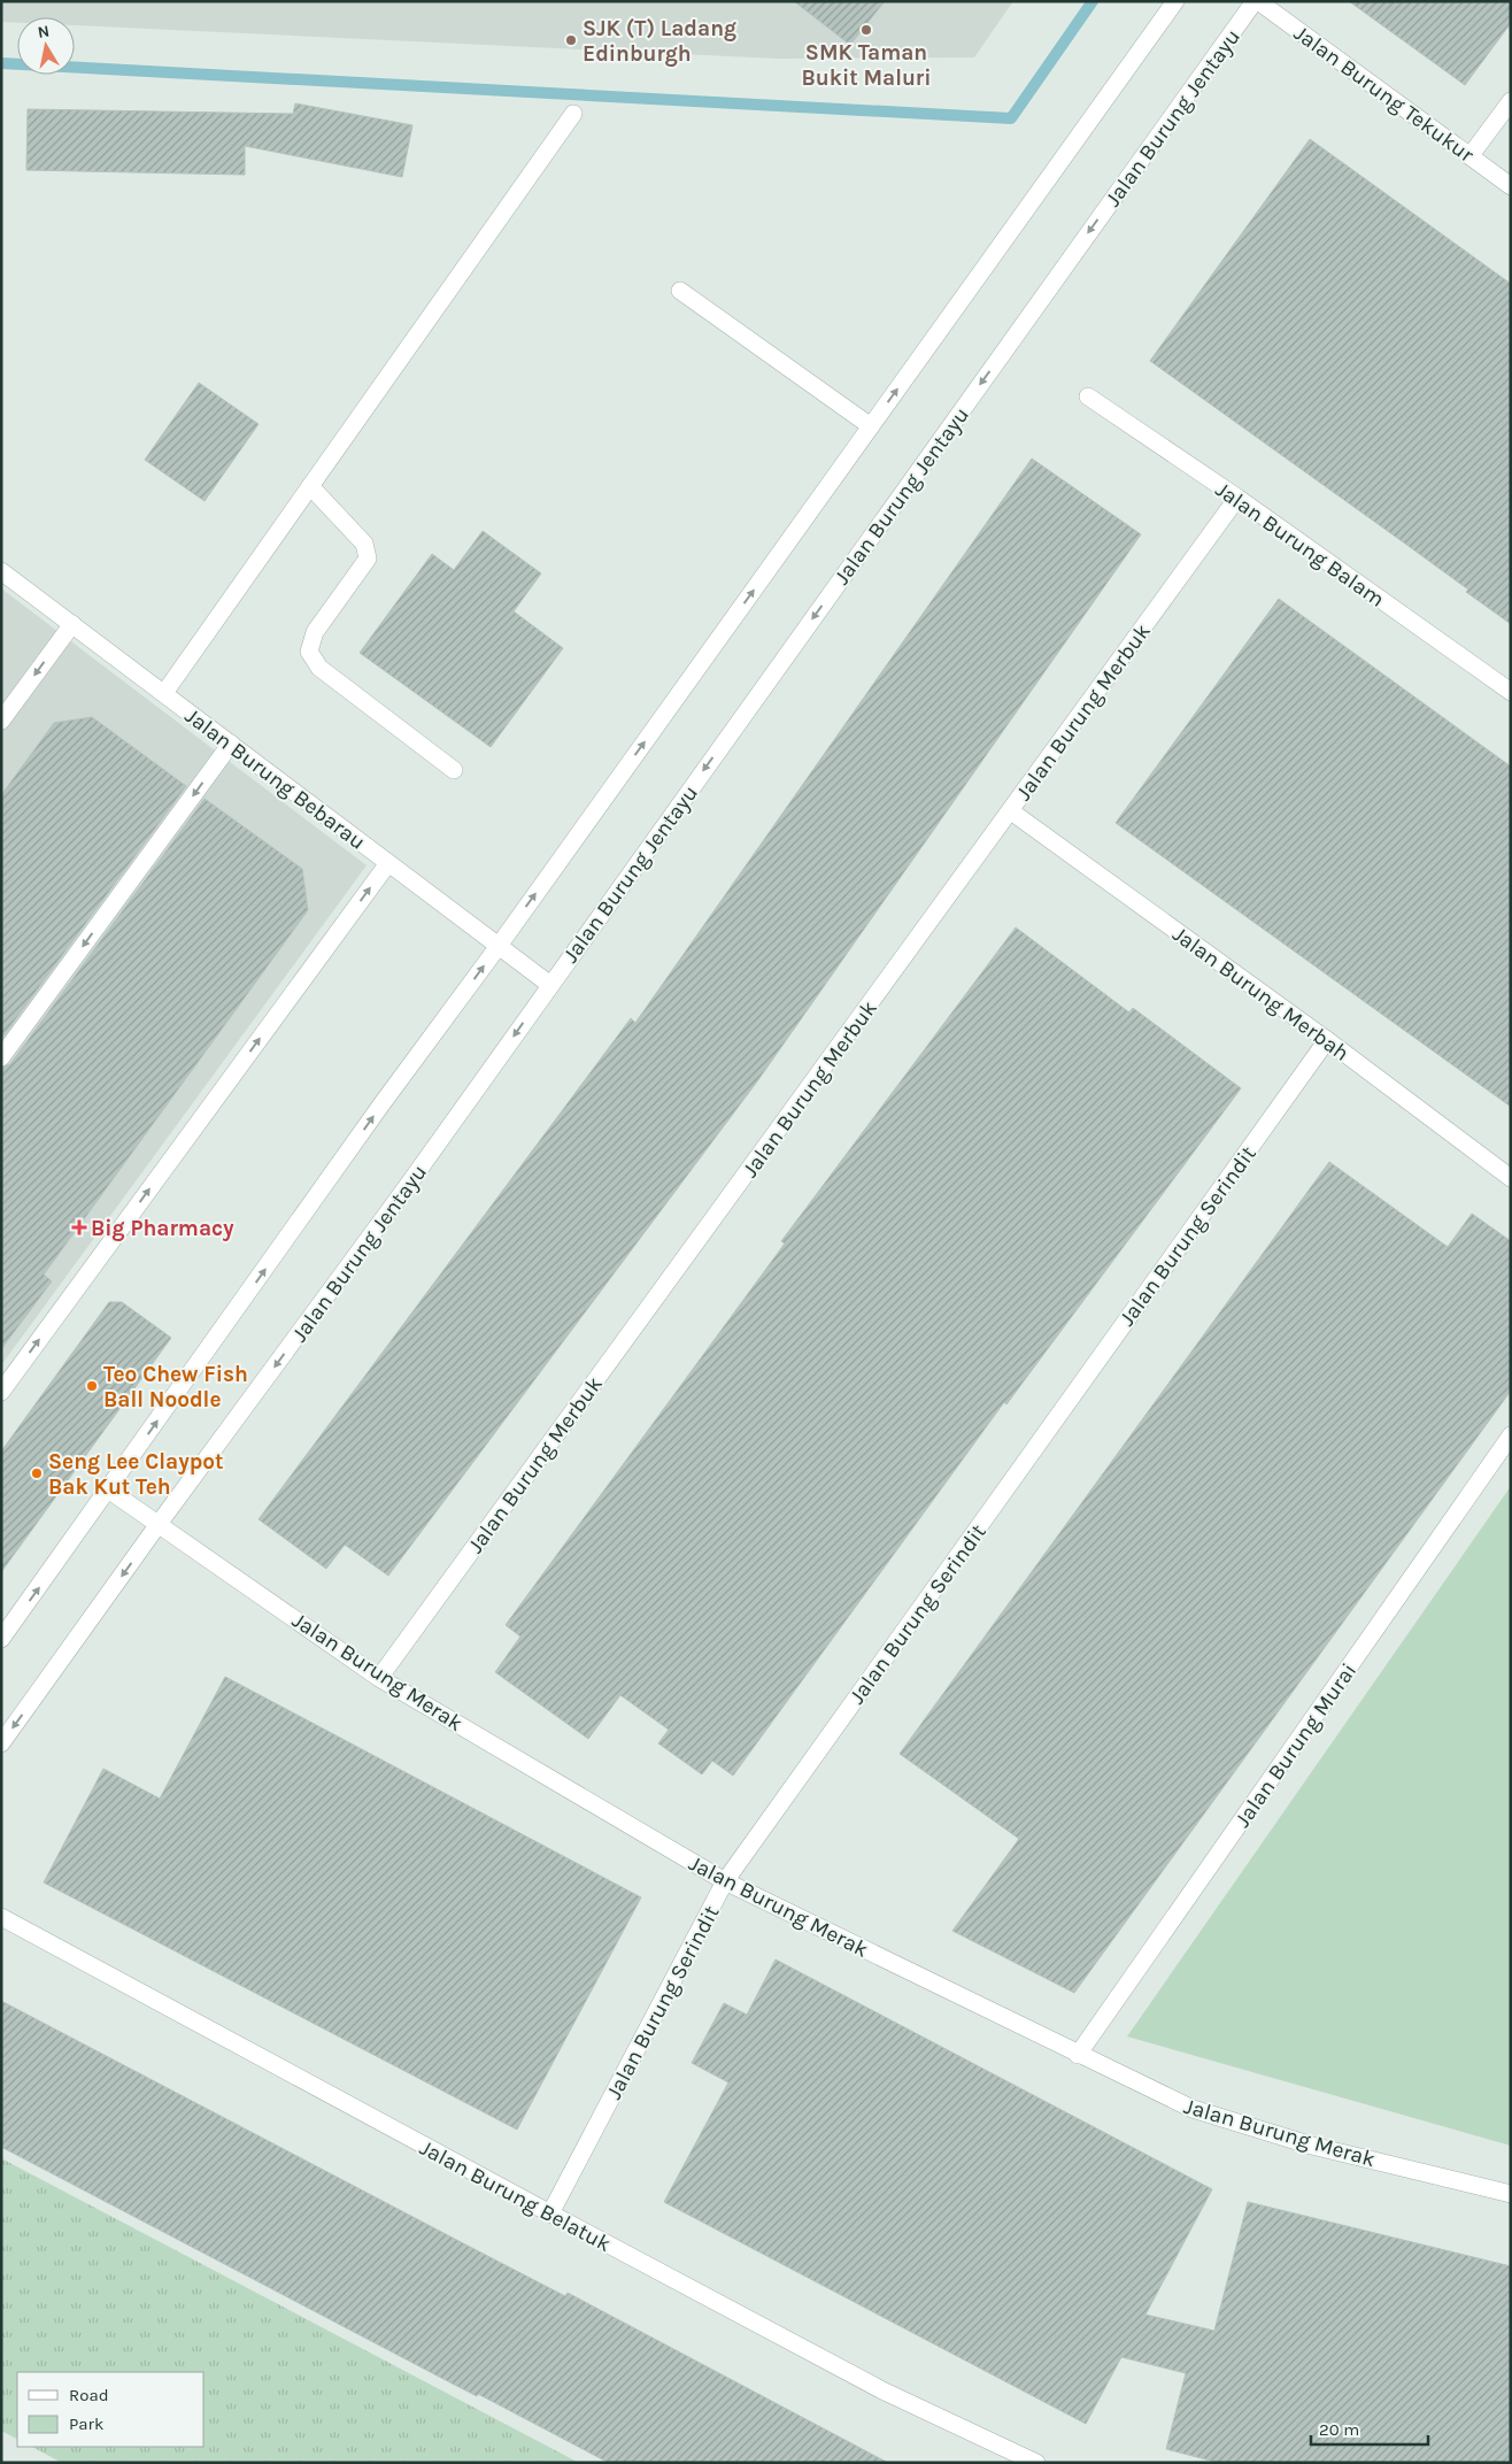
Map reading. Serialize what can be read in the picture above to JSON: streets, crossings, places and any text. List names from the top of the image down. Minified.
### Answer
{"streets":{"street":["Jalan Burung Tekukur","Jalan Burung Jentayu","Jalan Burung Balam","Jalan Burung Merbuk","Jalan Burung Bebarau","Jalan Burung Merbah","Jalan Burung Serindit","Jalan Burung Merak","Jalan Burung Murai","Jalan Burung Belatuk"]},"crossings":[["Jalan Burung Tekukur","Jalan Burung Jentayu"],["Jalan Burung Jentayu","Jalan Burung Bebarau"],["Jalan Burung Jentayu","Jalan Burung Merak"],["Jalan Burung Balam","Jalan Burung Merbuk"],["Jalan Burung Merbuk","Jalan Burung Merbah"],["Jalan Burung Merbuk","Jalan Burung Merak"],["Jalan Burung Merbah","Jalan Burung Serindit"],["Jalan Burung Serindit","Jalan Burung Merak"],["Jalan Burung Serindit","Jalan Burung Belatuk"],["Jalan Burung Merak","Jalan Burung Murai"]],"places":{"other":["SMK Taman Bukit Maluri","SJK (T) Ladang Edinburgh","Teo Chew Fish Ball Noodle","Seng Lee Claypot Bak Kut Teh"],"health":["Big Pharmacy"]},"legend":["Road","Park"],"scale_bar":"20 m","north":"top"}
